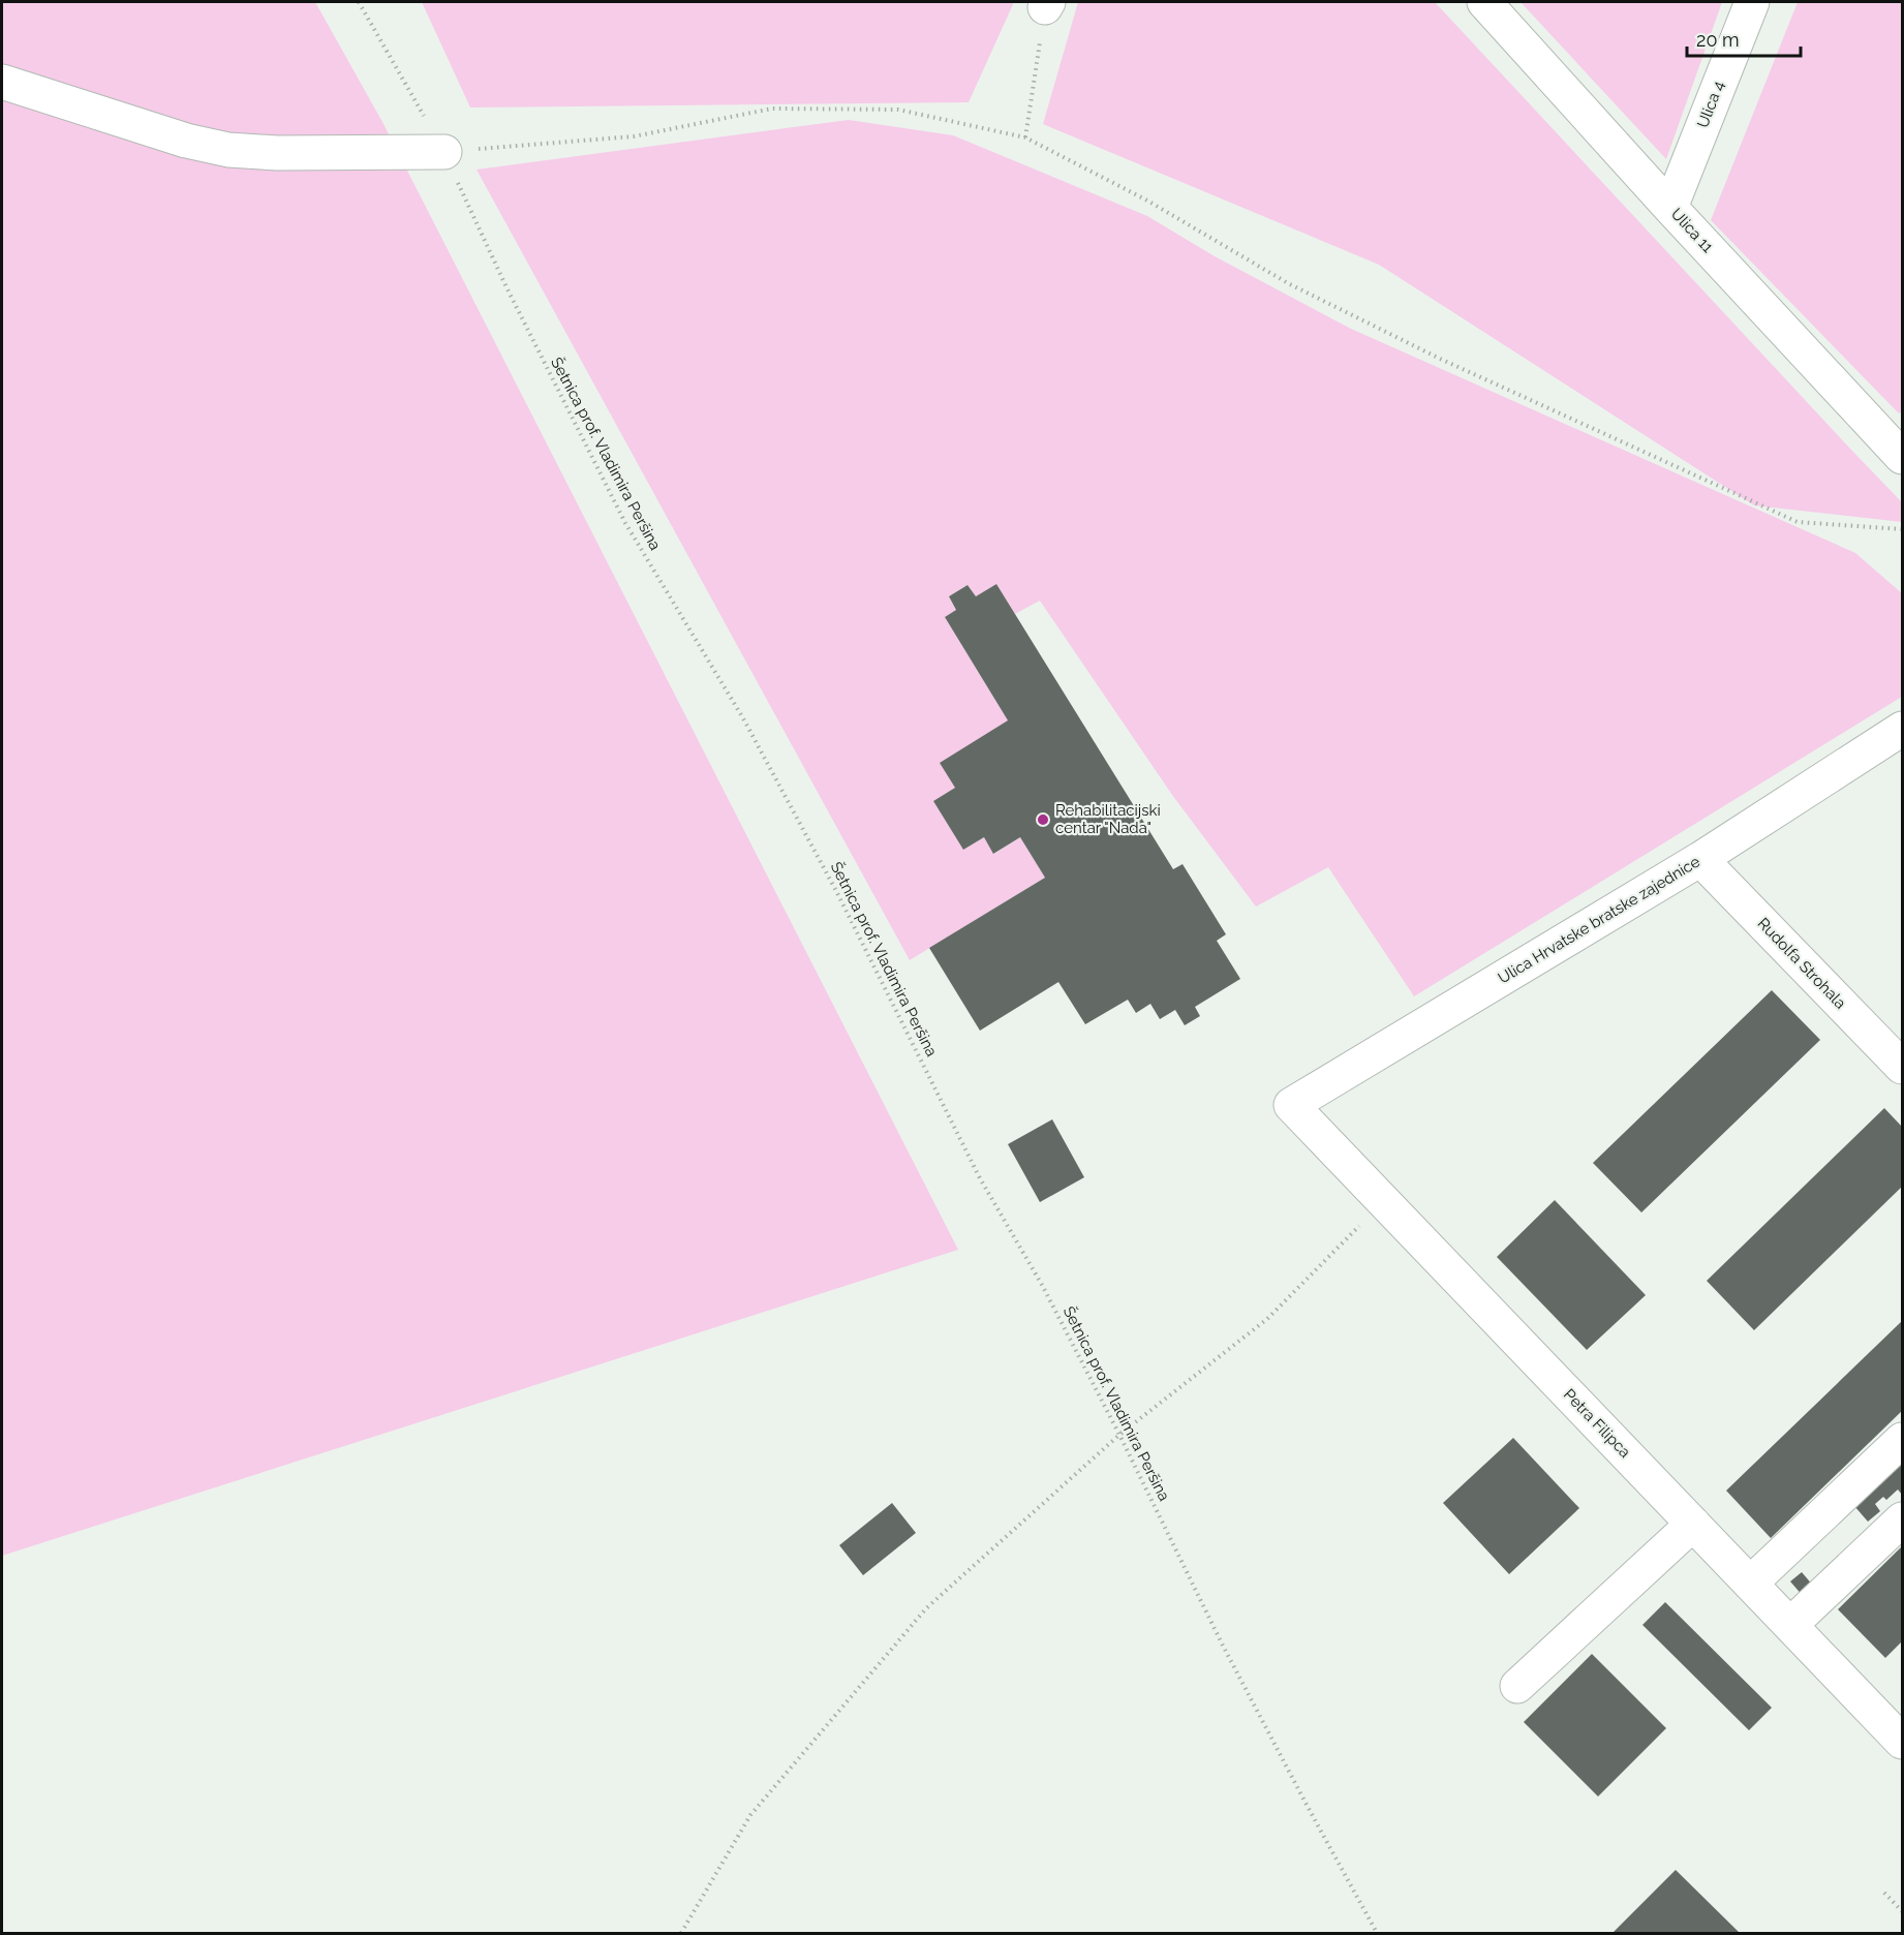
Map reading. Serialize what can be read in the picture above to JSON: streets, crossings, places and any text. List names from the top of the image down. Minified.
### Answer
{"streets":{"street":["Ulica 4","Ulica 11","Ulica Hrvatske bratske zajednice","Rudolfa Strohala","Petra Filipca"],"path":["Šetnica prof. Vladimira Peršina"]},"crossings":[["Ulica 4","Ulica 11"],["Ulica Hrvatske bratske zajednice","Rudolfa Strohala"],["Ulica Hrvatske bratske zajednice","Petra Filipca"]],"places":["Rehabilitacijski centar \"Nada\""],"scale_bar":"20 m"}
